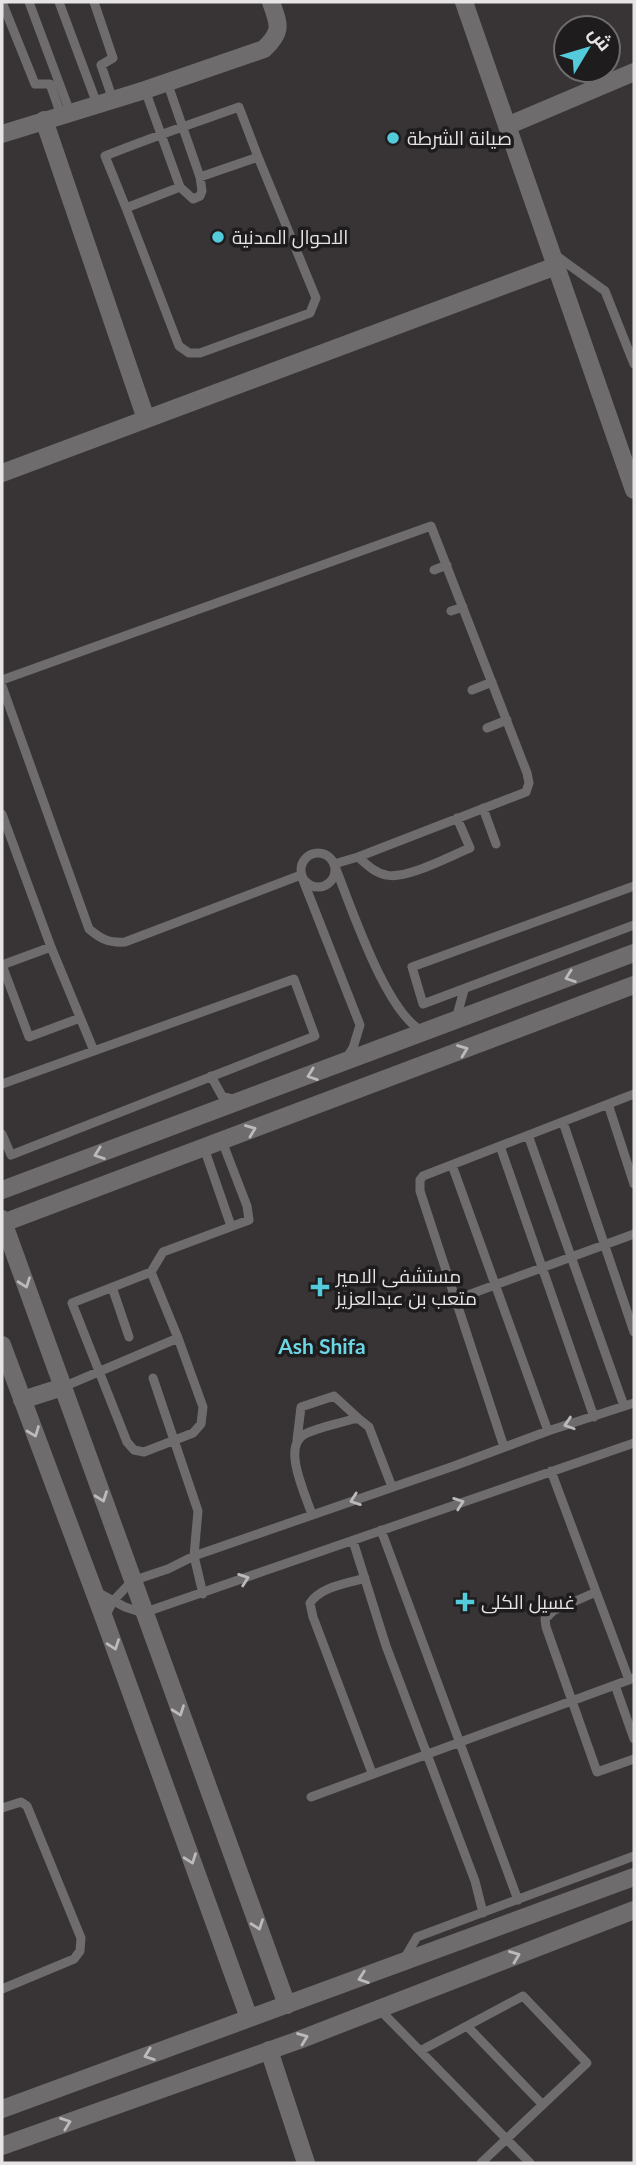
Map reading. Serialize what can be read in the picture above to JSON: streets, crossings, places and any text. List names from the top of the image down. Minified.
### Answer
{"districts":["Ash Shifa"],"places":{"other":["صيانة الشرطة","الاحوال المدنية"],"health":["مستشفى الامير متعب بن عبدالعزيز","غسيل الكلى"]},"north":"top right"}
